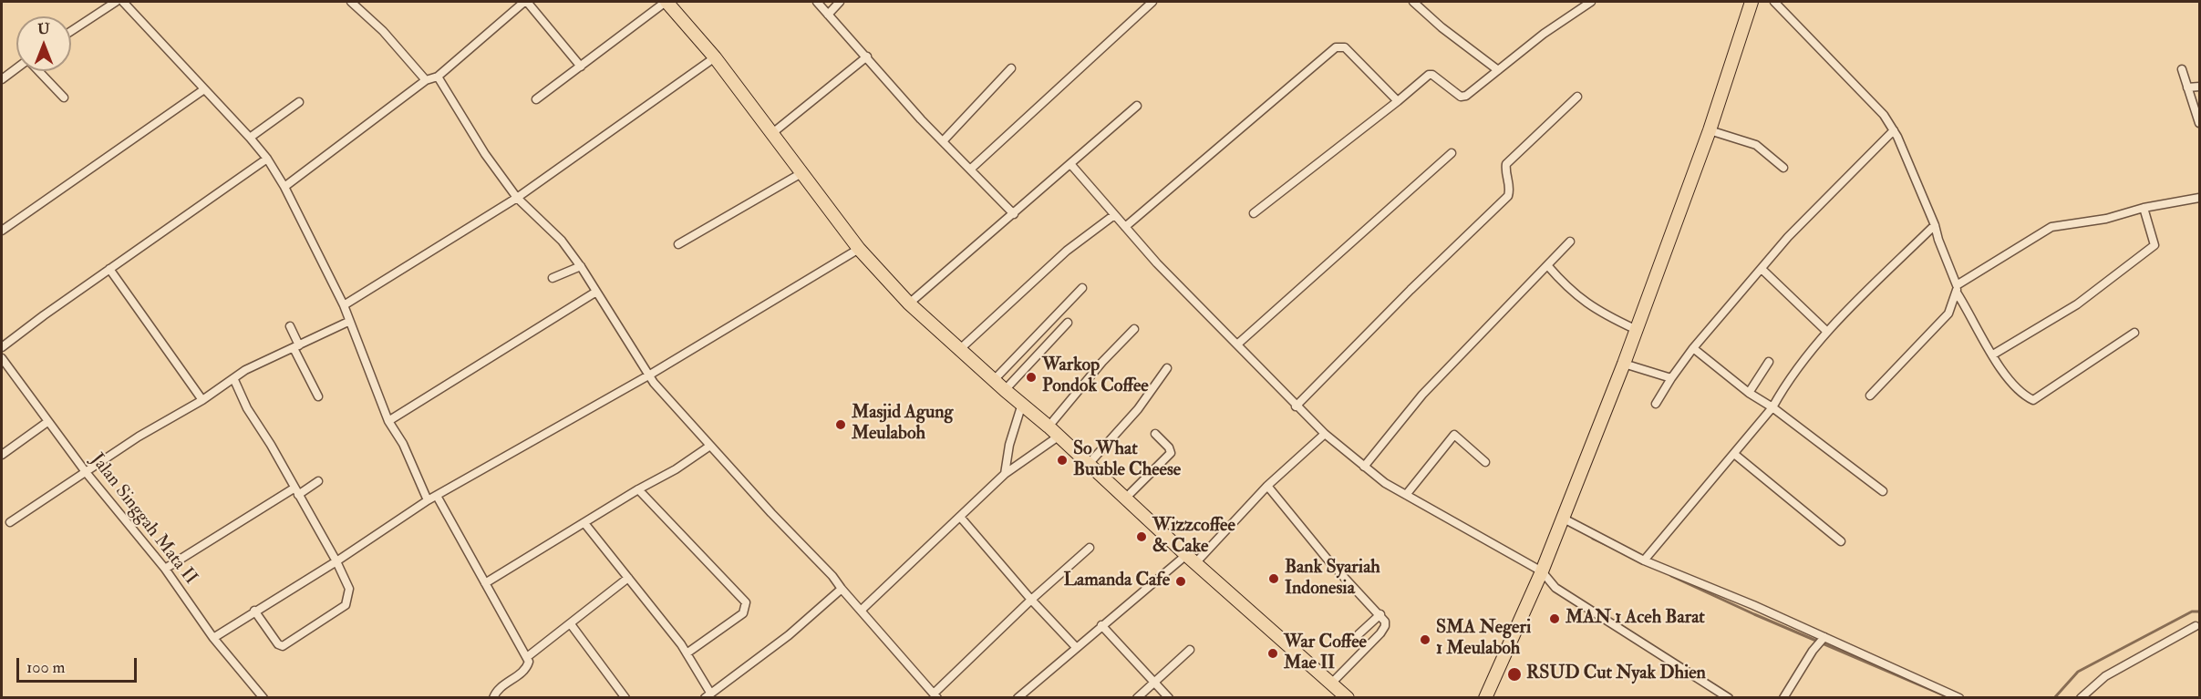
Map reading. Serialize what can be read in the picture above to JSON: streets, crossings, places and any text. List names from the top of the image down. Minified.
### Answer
{"streets":{"street":["Jalan Singgah Mata II"]},"places":["Warkop Pondok Coffee","Masjid Agung Meulaboh","So What Buuble Cheese","Wizzcoffee & Cake","Bank Syariah Indonesia","Lamanda Cafe","MAN 1 Aceh Barat","SMA Negeri 1 Meulaboh","War Coffee Mae II","RSUD Cut Nyak Dhien"],"scale_bar":"100 m","north":"top"}
